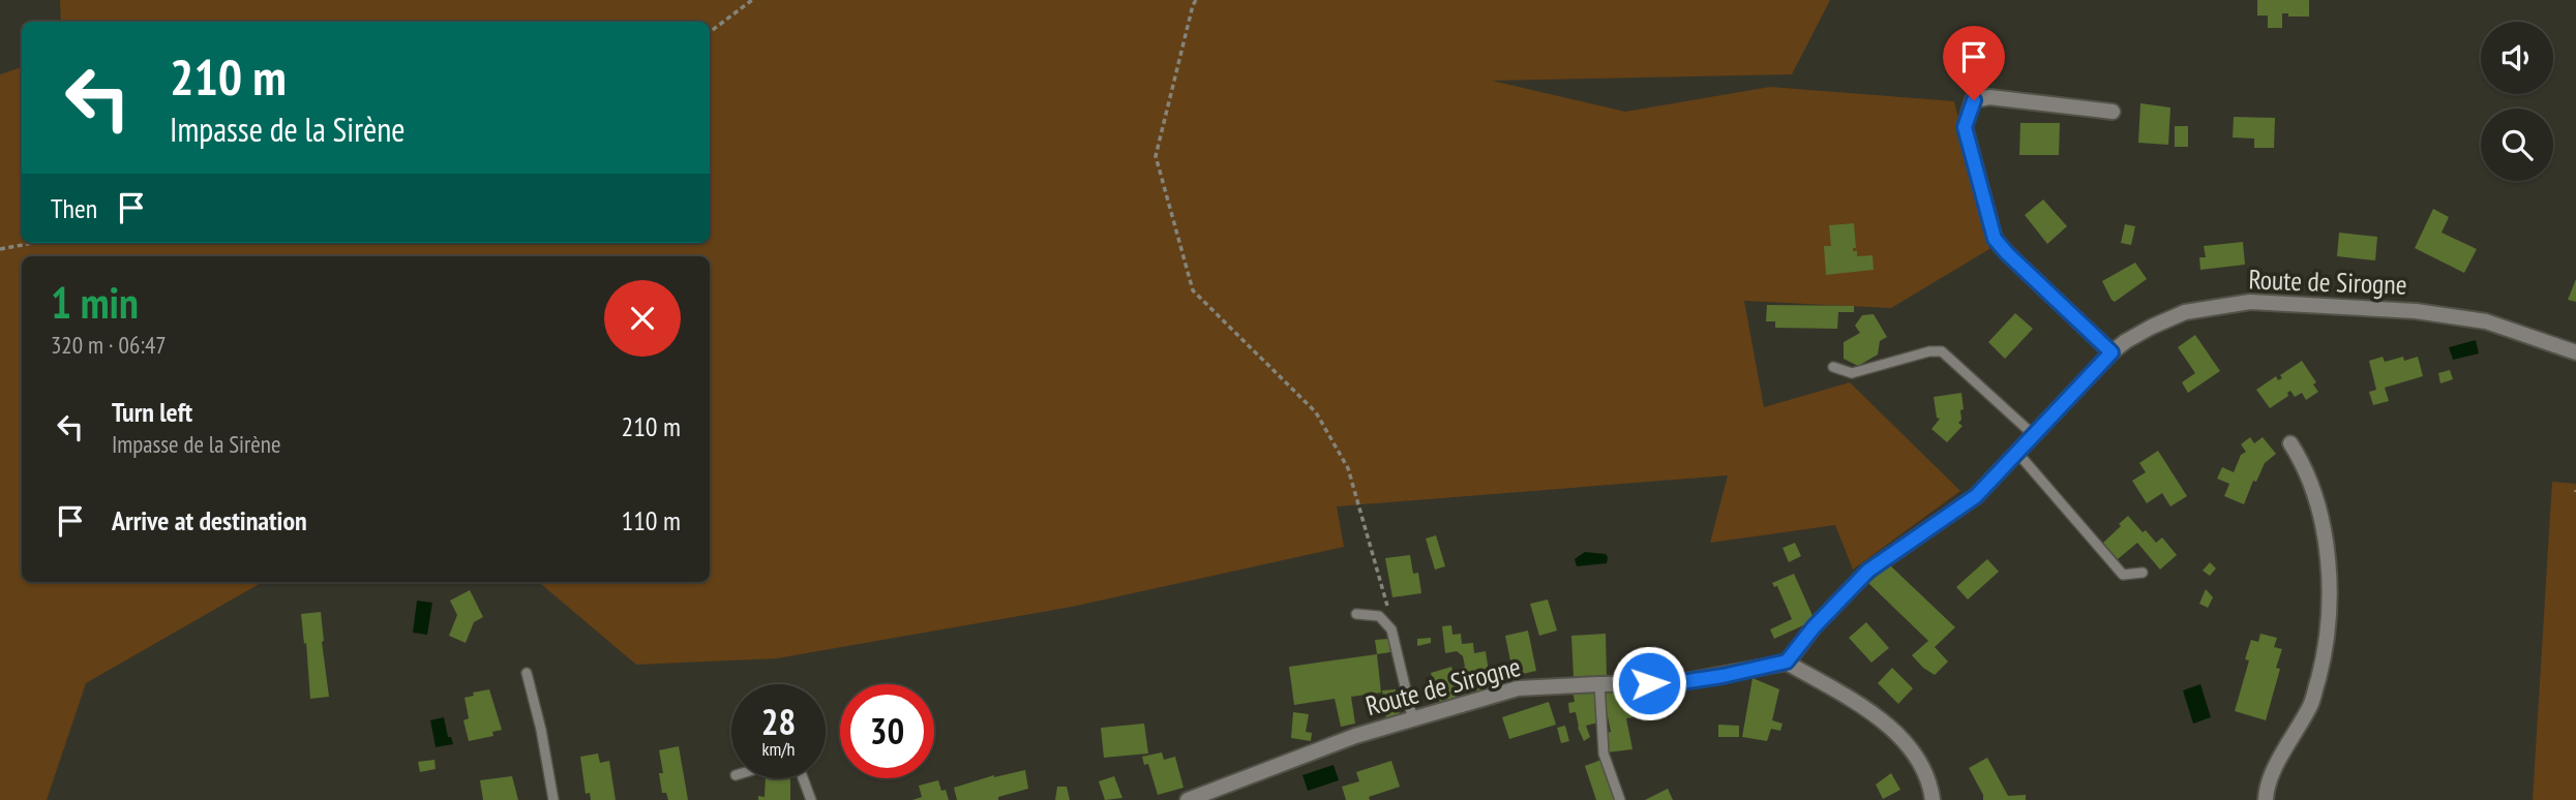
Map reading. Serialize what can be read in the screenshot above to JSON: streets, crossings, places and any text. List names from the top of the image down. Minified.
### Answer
{"streets":{"street":["Route de Sirogne"]},"page":{"turn":["210 m","Impasse de la Sirène"],"then":"Then","heading":["1 min","320 m · 06:47"],"list":[{"name":"Turn left","note":"Impasse de la Sirène","value":"210 m"},{"name":"Arrive at destination","value":"110 m"}],"speed":"28 km/h","limit":"30"}}
